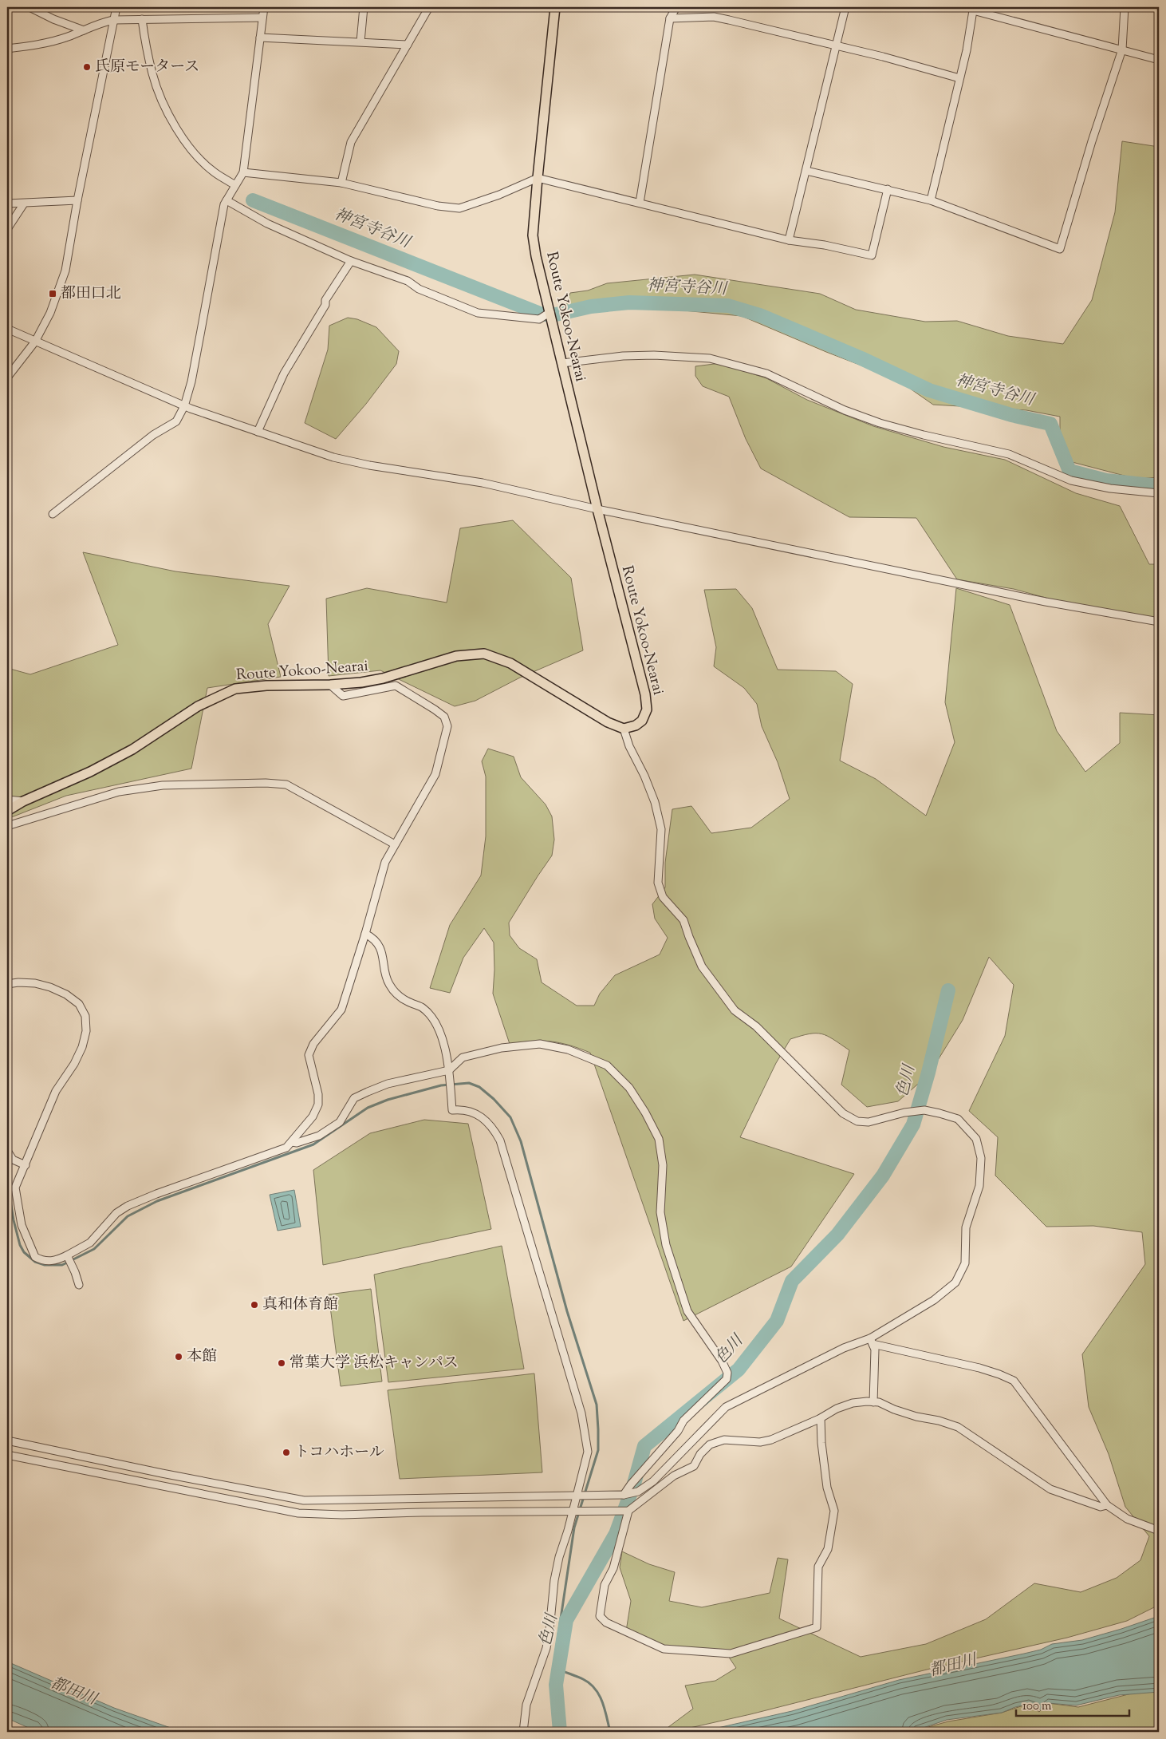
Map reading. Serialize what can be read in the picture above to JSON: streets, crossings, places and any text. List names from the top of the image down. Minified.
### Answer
{"streets":{"main road":["Route Yokoo-Nearai"]},"water":["神宮寺谷川","色川","都田川"],"places":{"other":["氏原モータース","真和体育館","本館","常葉大学 浜松キャンパス","トコハホール"],"transit":["都田口北"]},"scale_bar":"100 m"}
